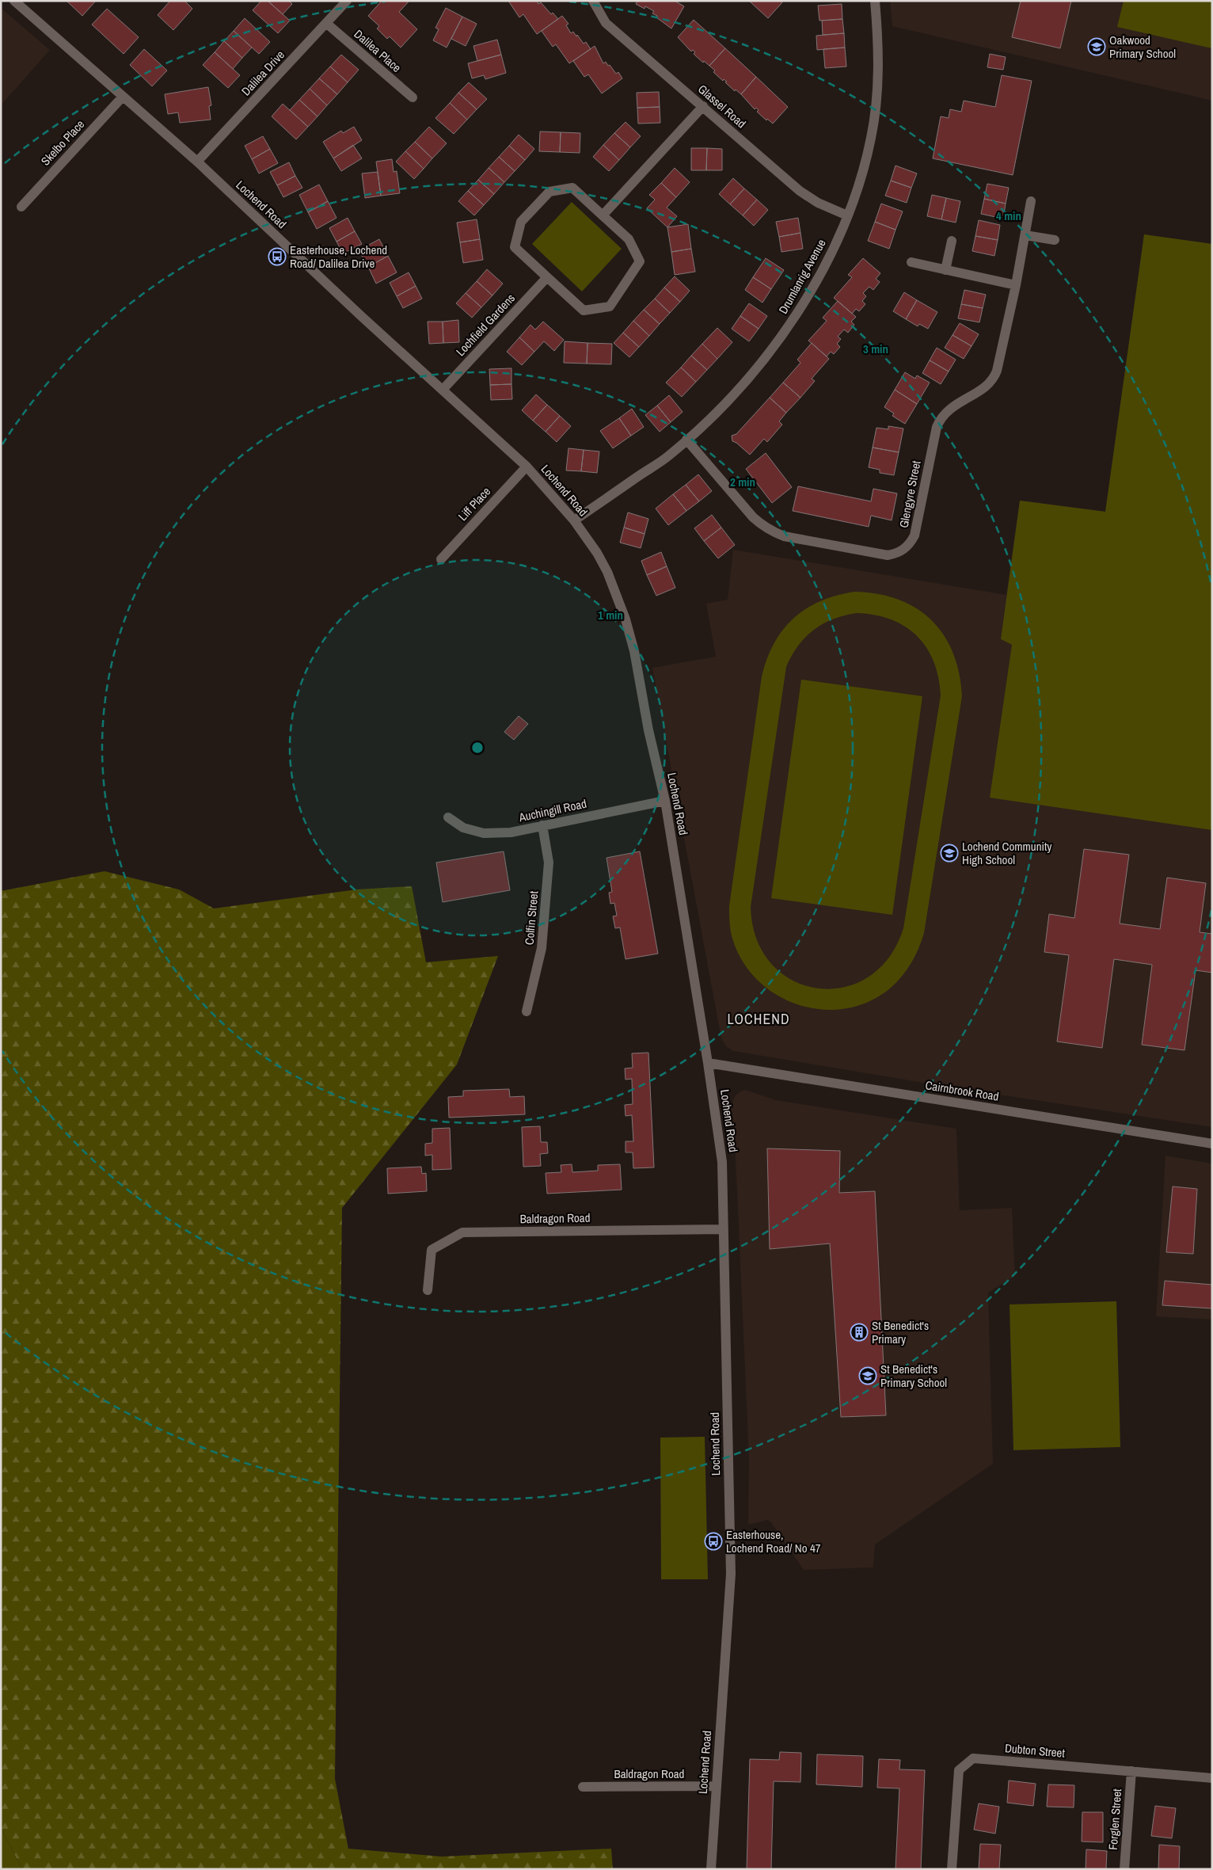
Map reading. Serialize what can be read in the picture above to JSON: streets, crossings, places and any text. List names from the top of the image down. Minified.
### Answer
{"streets":{"street":["Dalilea Place","Dalilea Drive","Glassel Road","Skelbo Place","Lochend Road","Drumlanrig Avenue","Lochfield Gardens","Glengyre Street","Liff Place","Auchingill Road","Colfin Street","Cairnbrook Road","Baldragon Road","Dubton Street","Forglen Street"]},"crossings":[["Dalilea Place","Dalilea Drive"],["Dalilea Drive","Lochend Road"],["Glassel Road","Drumlanrig Avenue"],["Skelbo Place","Lochend Road"],["Lochend Road","Drumlanrig Avenue"],["Lochend Road","Lochfield Gardens"],["Lochend Road","Liff Place"],["Lochend Road","Auchingill Road"],["Lochend Road","Cairnbrook Road"],["Lochend Road","Baldragon Road"],["Drumlanrig Avenue","Glengyre Street"],["Auchingill Road","Colfin Street"],["Dubton Street","Forglen Street"]],"districts":["LOCHEND"],"places":{"school or university":["Oakwood Primary School","Lochend Community High School","St Benedict's Primary School"],"bus stop":["Easterhouse, Lochend Road/ Dalilea Drive","Easterhouse, Lochend Road/ No 47"],"building":["St Benedict's Primary"]},"rings":["4 min","3 min","2 min","1 min"]}
